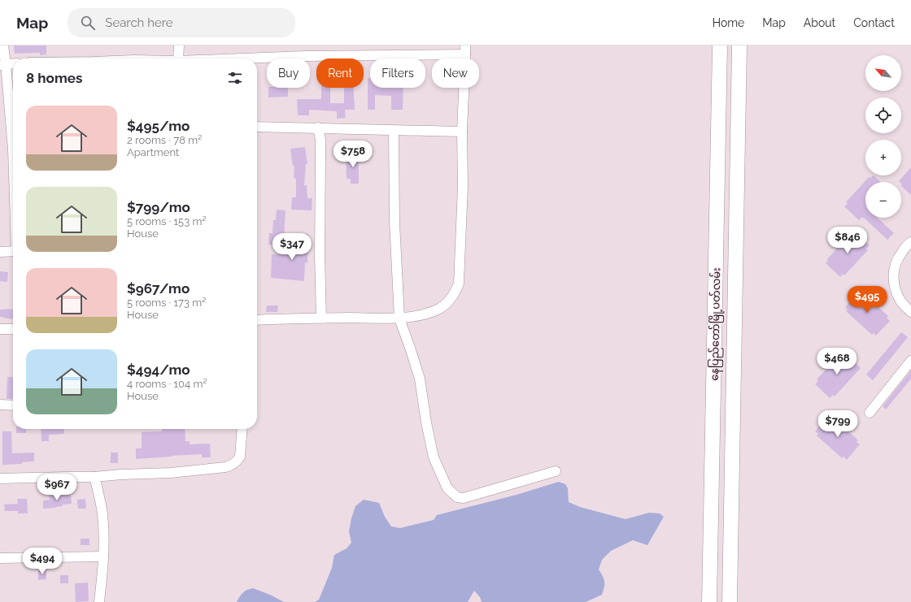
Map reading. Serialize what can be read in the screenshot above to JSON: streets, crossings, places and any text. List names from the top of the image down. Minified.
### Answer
{"streets":{"main road":["နေပြည်တော်မြို့ပတ်လမ်း"]},"north":"top left","page":{"header":"Map","search":"Search here","nav":["Home","Map","About","Contact"],"map_buttons":["+","−"],"chip":["Buy","Rent","Filters","New"],"heading":"8 homes","list":[{"name":"$495/mo","note":"2 rooms · 78 m² · Apartment"},{"name":"$799/mo","note":"5 rooms · 153 m² · House"},{"name":"$967/mo","note":"5 rooms · 173 m² · House"},{"name":"$494/mo","note":"4 rooms · 104 m² · House"}],"price":["$758","$846","$347","$495","$468","$799","$967","$494"]}}
